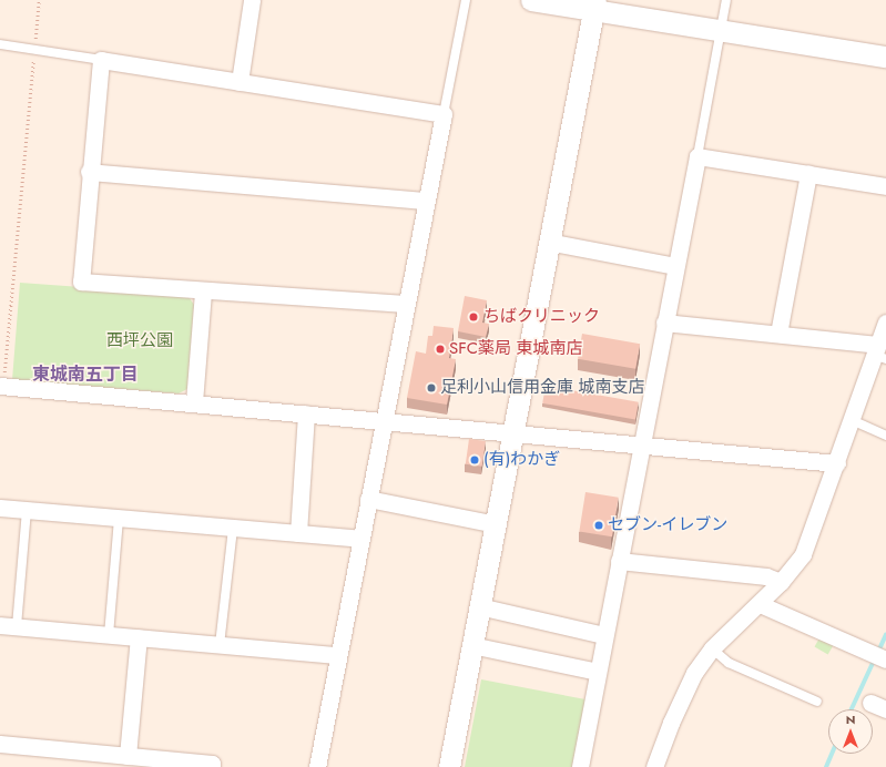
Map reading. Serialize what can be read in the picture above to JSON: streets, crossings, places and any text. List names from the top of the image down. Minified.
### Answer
{"districts":["東城南五丁目"],"parks":["西坪公園"],"places":["ちばクリニック","SFC薬局 東城南店","足利小山信用金庫 城南支店","(有)わかぎ","セブン-イレブン"],"north":"top"}
